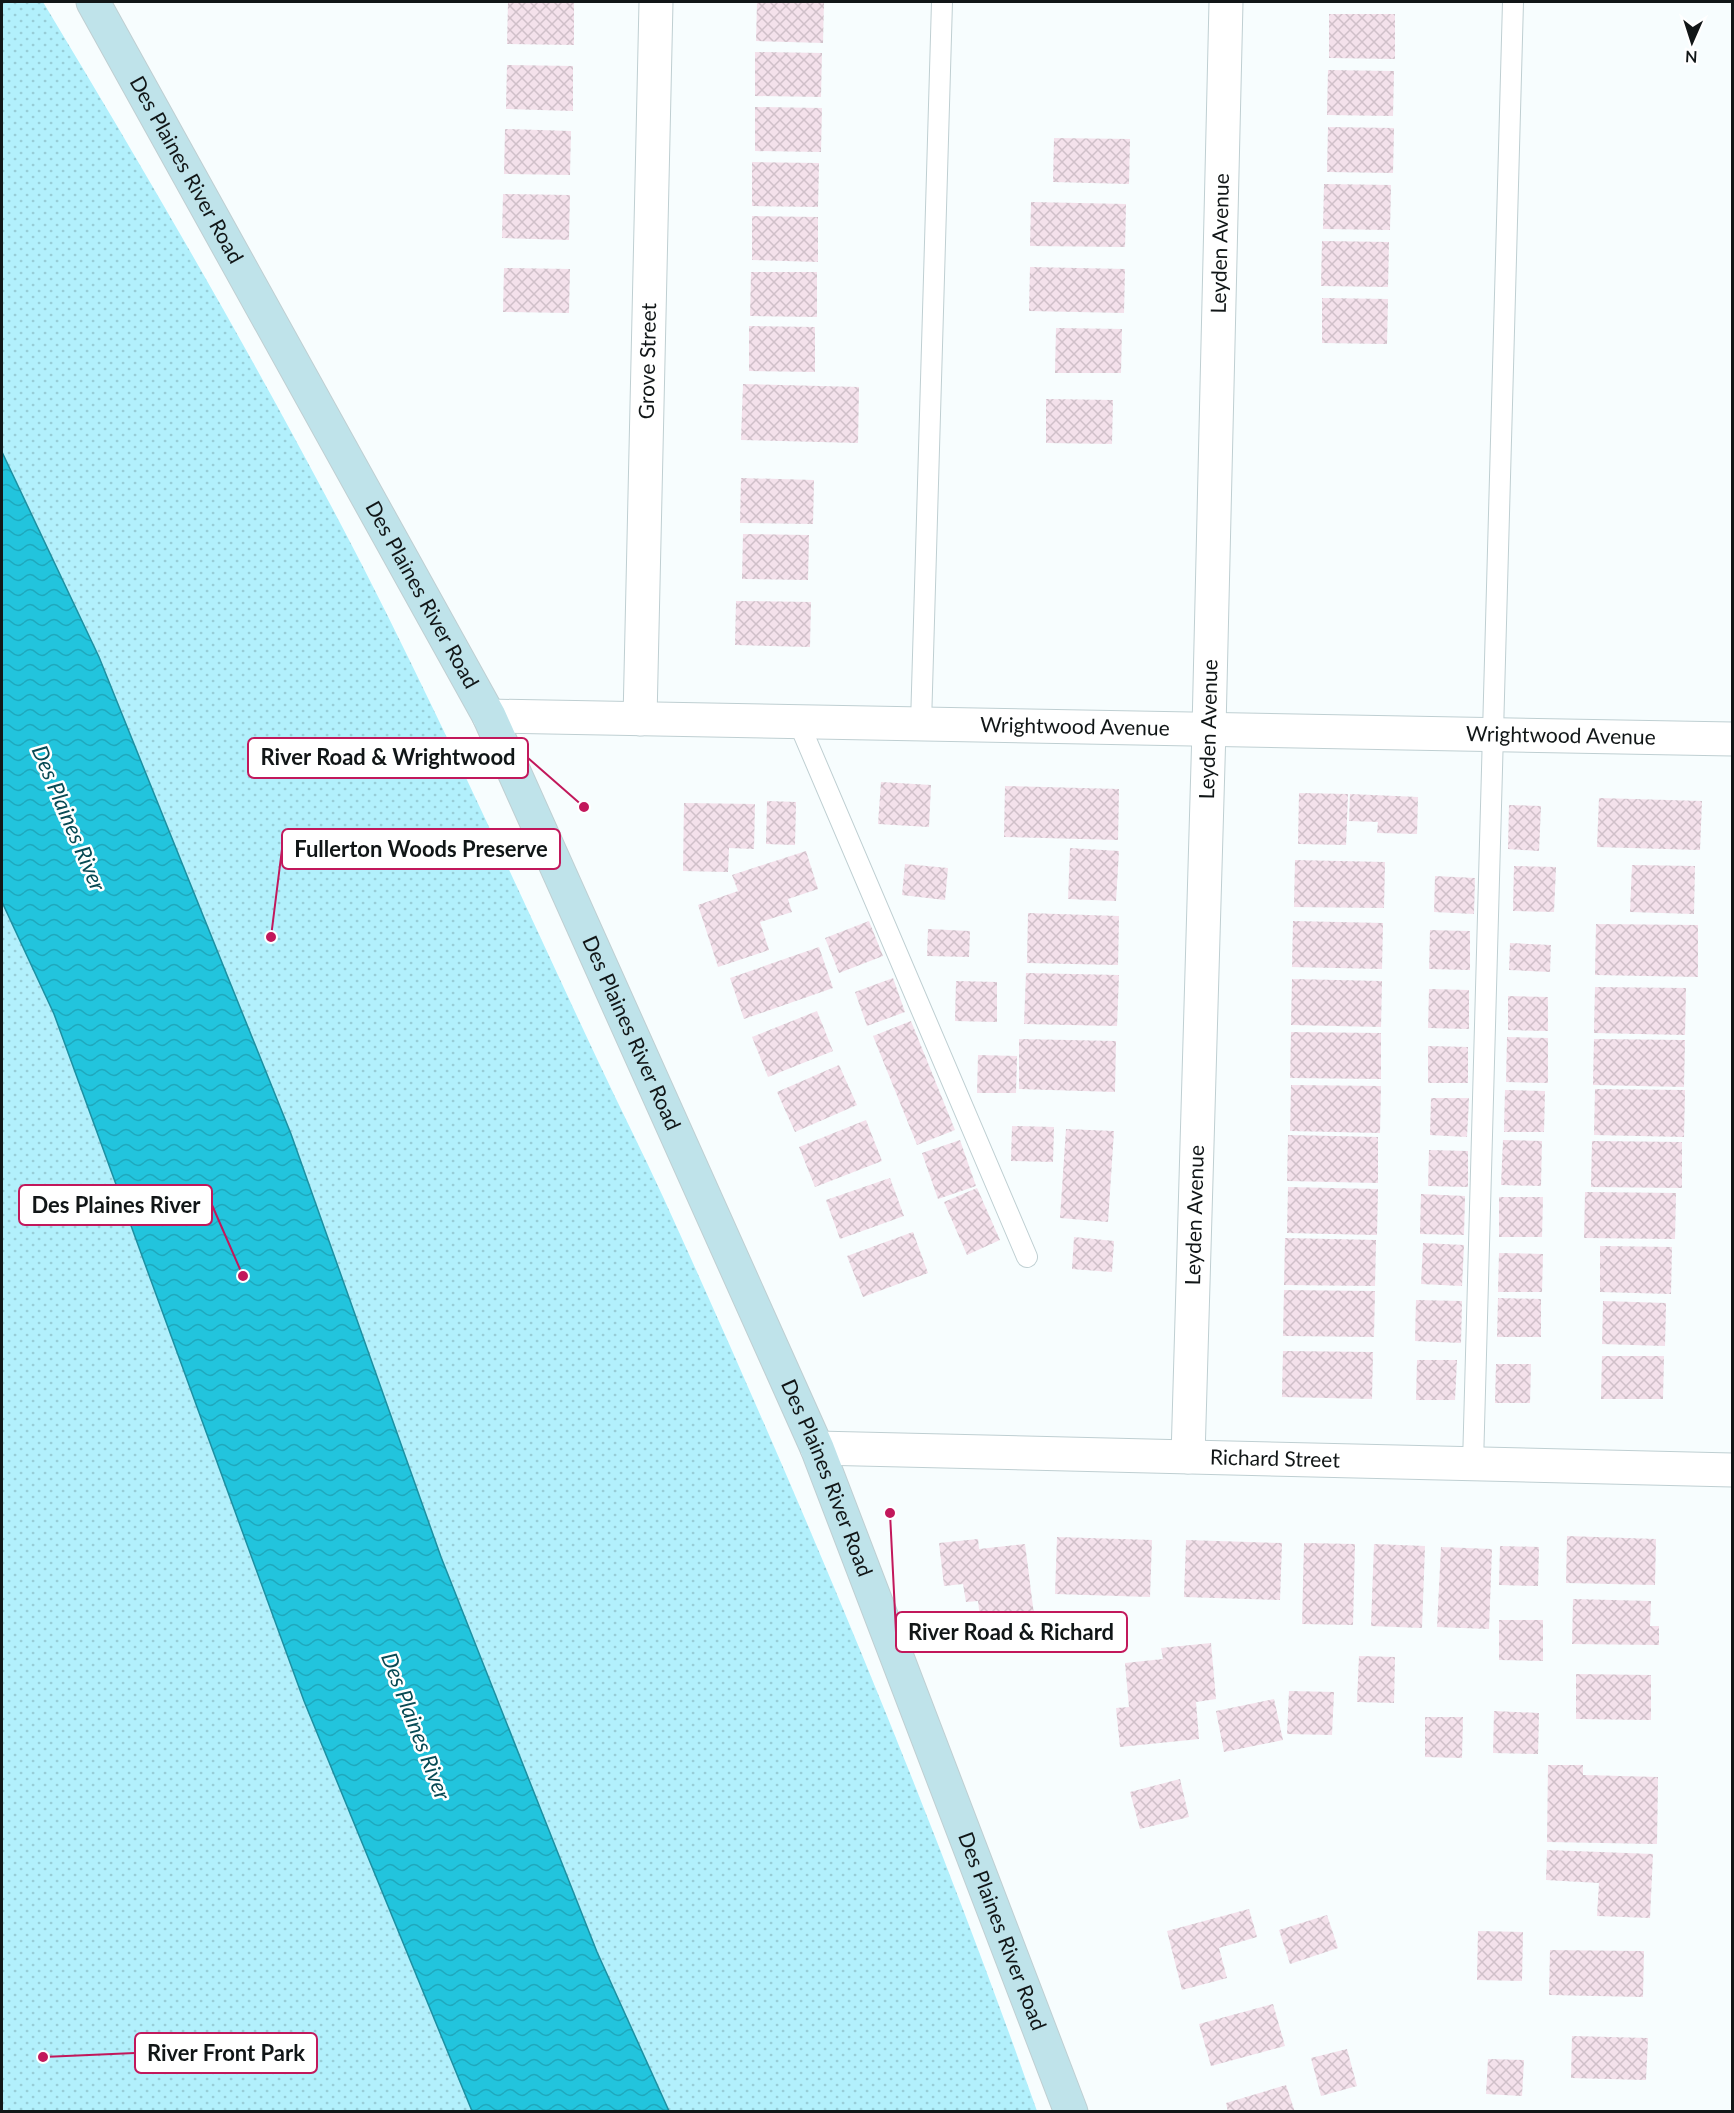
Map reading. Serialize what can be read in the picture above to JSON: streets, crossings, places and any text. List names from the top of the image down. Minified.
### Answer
{"streets":{"main road":["Des Plaines River Road"],"street":["Leyden Avenue","Grove Street","Wrightwood Avenue","Richard Street"]},"crossings":[["Des Plaines River Road","Wrightwood Avenue"],["Des Plaines River Road","Richard Street"],["Leyden Avenue","Wrightwood Avenue"],["Leyden Avenue","Richard Street"],["Grove Street","Wrightwood Avenue"]],"water":["Des Plaines River"],"places":["River Road & Wrightwood","Fullerton Woods Preserve","Des Plaines River","River Road & Richard","River Front Park"],"north":"bottom"}
